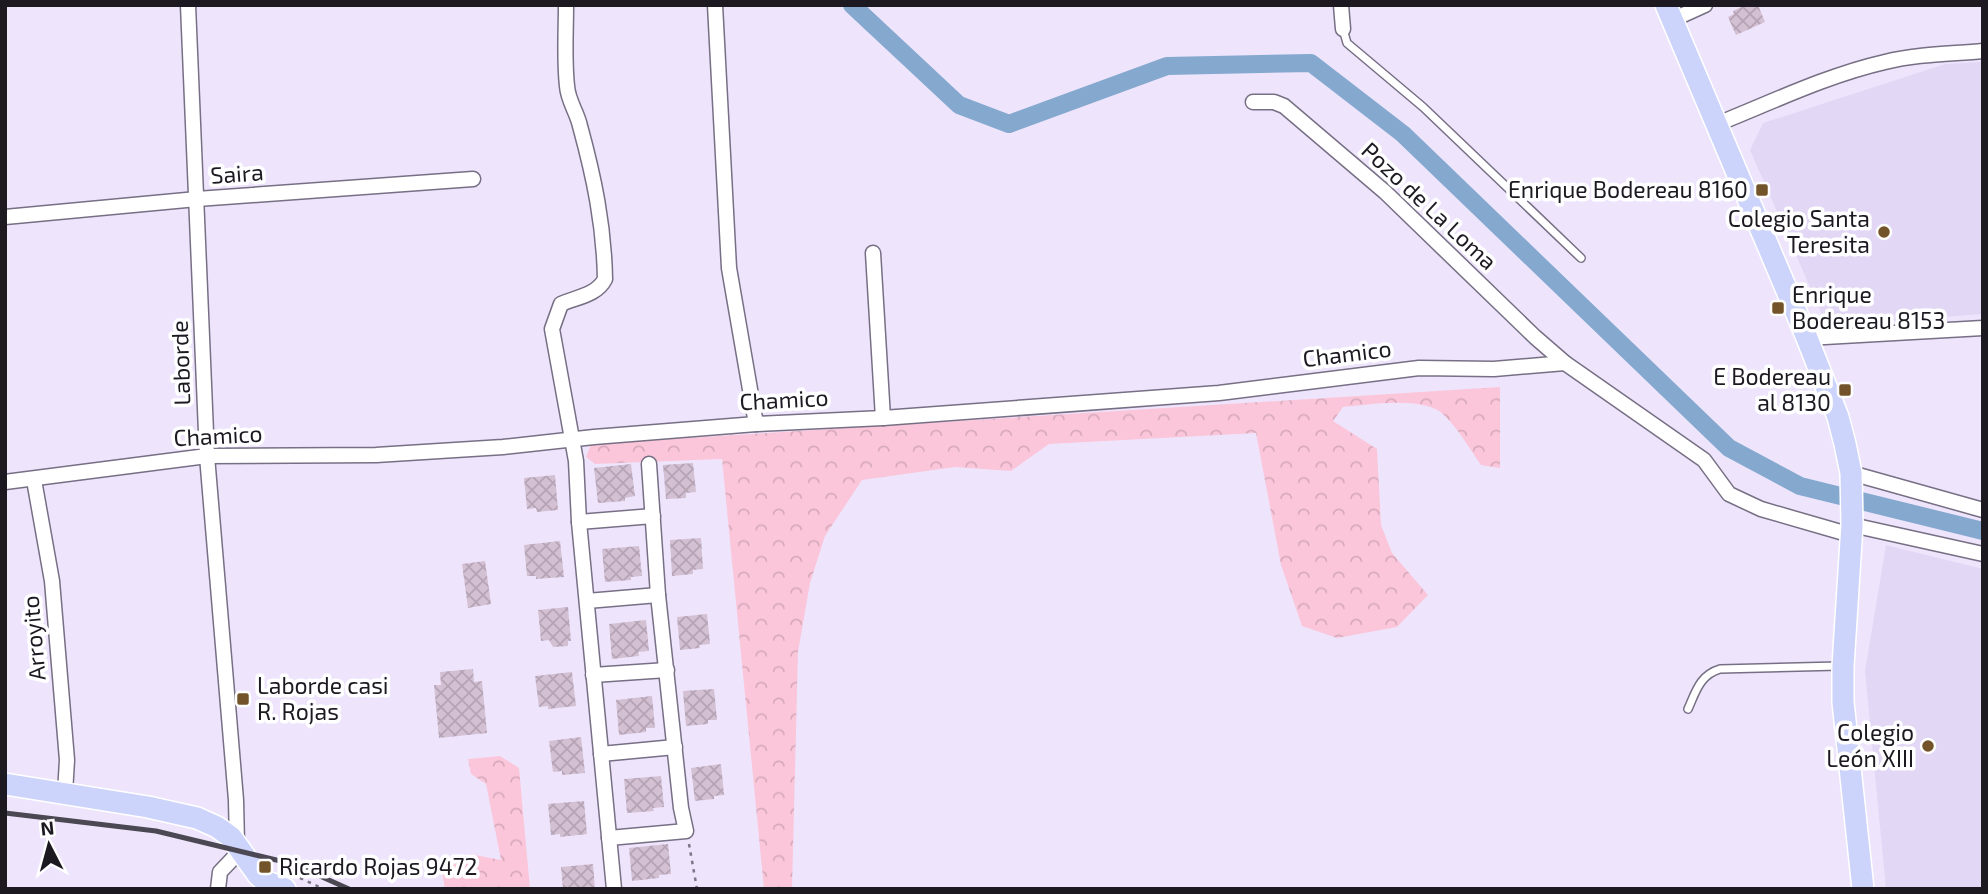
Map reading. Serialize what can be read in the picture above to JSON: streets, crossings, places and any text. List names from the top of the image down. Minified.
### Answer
{"streets":{"street":["Saira","Pozo de La Loma","Chamico","Laborde","Arroyito"]},"crossings":[["Saira","Laborde"],["Pozo de La Loma","Chamico"],["Chamico","Laborde"],["Chamico","Arroyito"]],"places":{"transit":["Enrique Bodereau 8160","Enrique Bodereau 8153","E Bodereau al 8130","Laborde casi R. Rojas","Ricardo Rojas 9472"],"other":["Colegio Santa Teresita","Colegio León XIII"]},"north":"top"}
